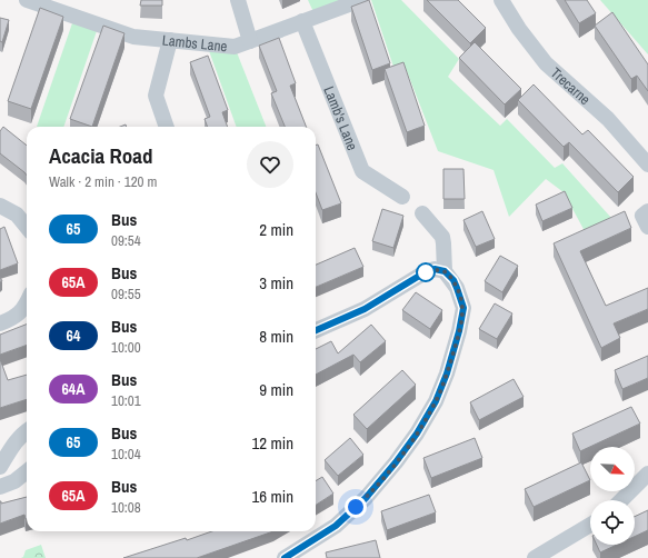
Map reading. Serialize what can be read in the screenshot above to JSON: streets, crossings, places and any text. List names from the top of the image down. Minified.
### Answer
{"streets":{"street":["Lambs Lane","Trecarne","Lamb's Lane"]},"crossings":[["Lambs Lane","Lamb's Lane"]],"lines":["bus line 65"],"north":"bottom right","page":{"heading":["Acacia Road","Walk · 2 min · 120 m"],"list":[{"mark":"65","name":"Bus","note":"09:54","value":"2 min"},{"mark":"65A","name":"Bus","note":"09:55","value":"3 min"},{"mark":"64","name":"Bus","note":"10:00","value":"8 min"},{"mark":"64A","name":"Bus","note":"10:01","value":"9 min"},{"mark":"65","name":"Bus","note":"10:04","value":"12 min"},{"mark":"65A","name":"Bus","note":"10:08","value":"16 min"}]}}
